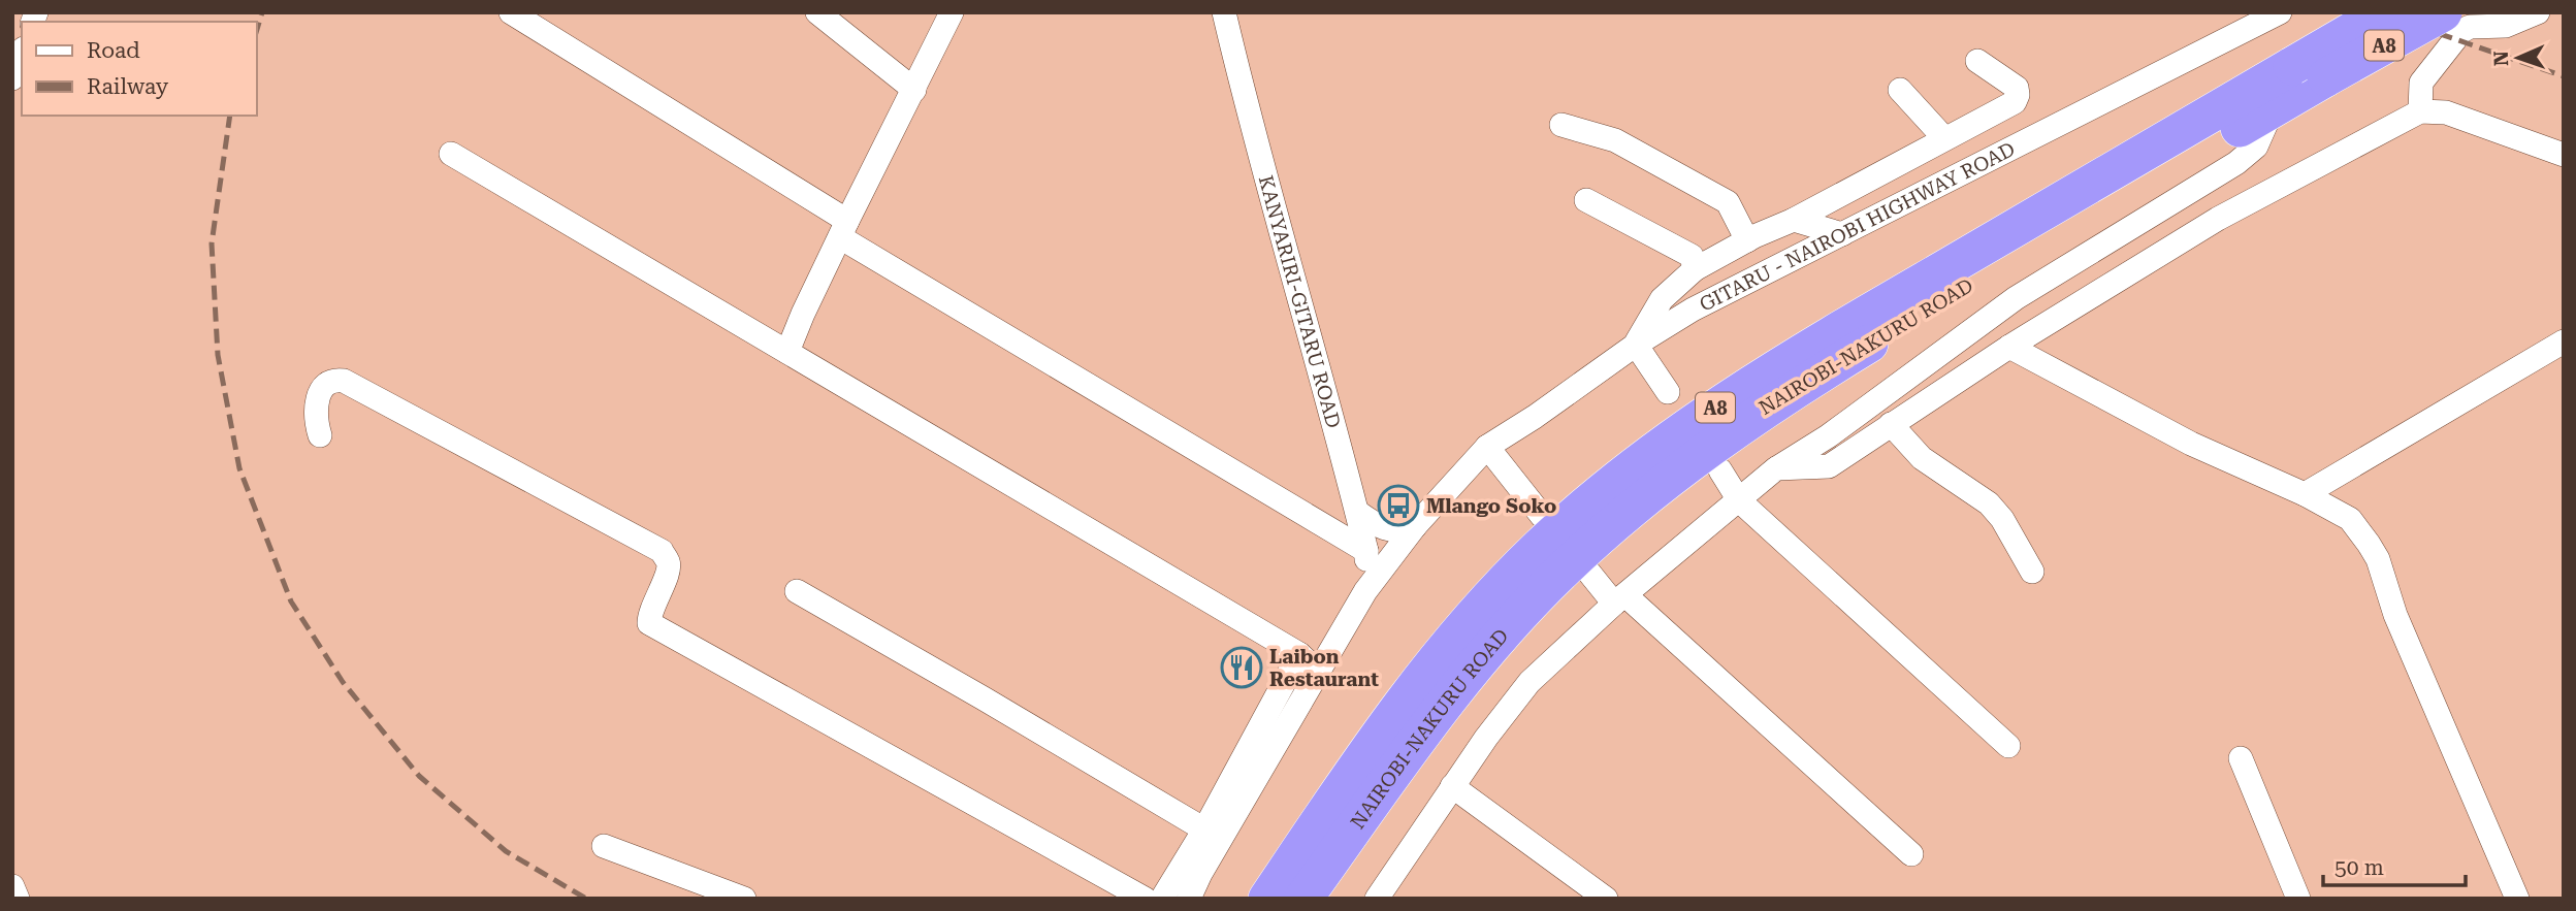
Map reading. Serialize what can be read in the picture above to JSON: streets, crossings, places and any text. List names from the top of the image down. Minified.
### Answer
{"streets":{"highway":["A8","NAIROBI-NAKURU ROAD"],"street":["GITARU - NAIROBI HIGHWAY ROAD","KANYARIRI-GITARU ROAD"]},"crossings":[["GITARU - NAIROBI HIGHWAY ROAD","KANYARIRI-GITARU ROAD"]],"places":{"bus stop":["Mlango Soko"],"restaurant":["Laibon Restaurant"]},"legend":["Road","Railway"],"scale_bar":"50 m","north":"left"}
